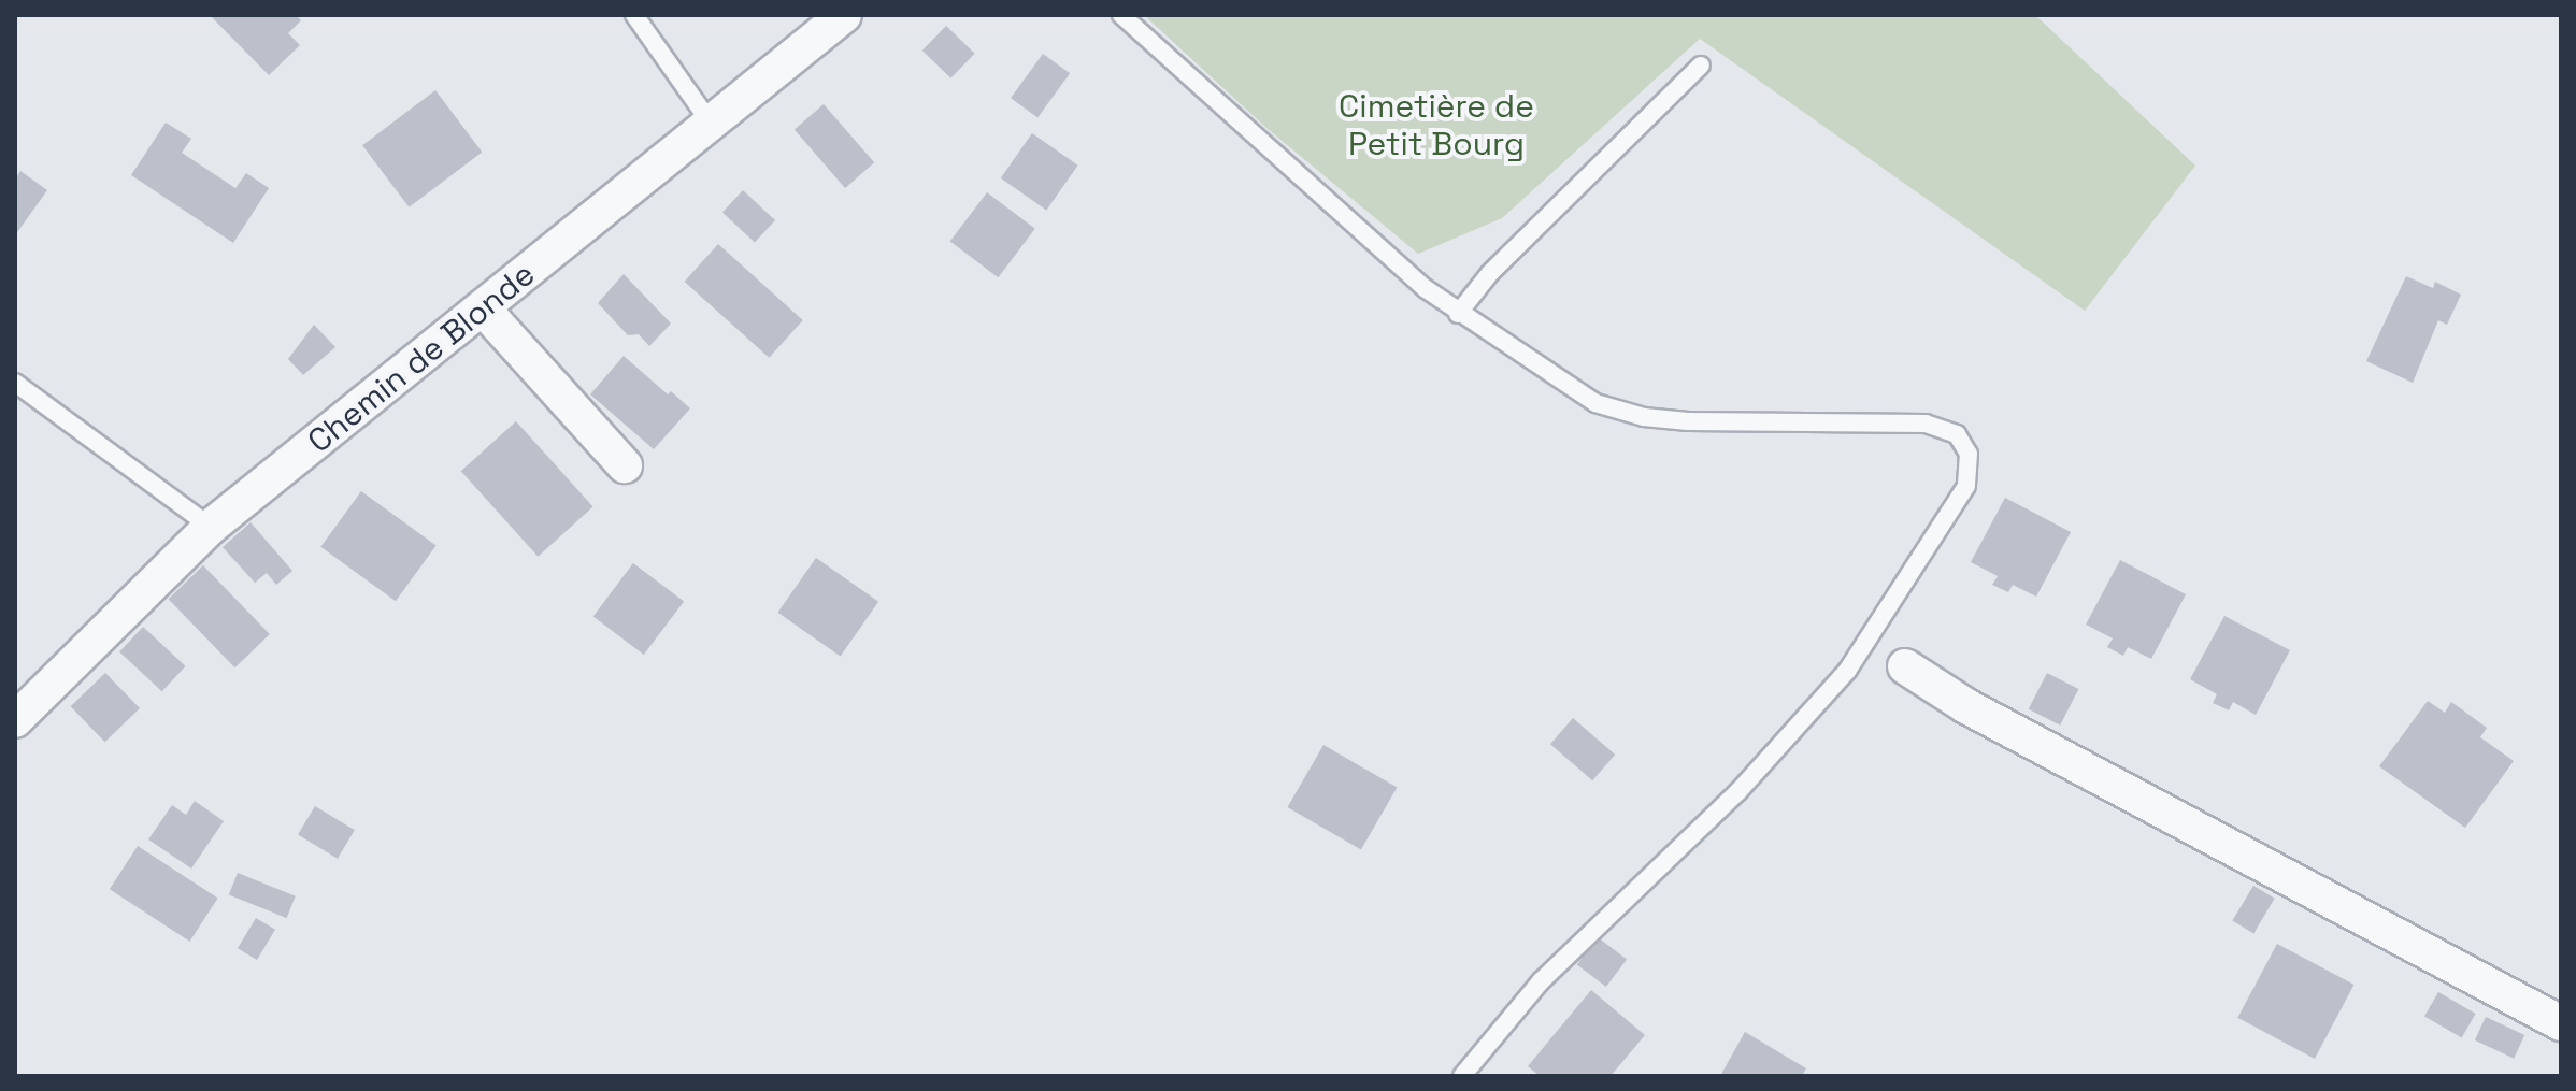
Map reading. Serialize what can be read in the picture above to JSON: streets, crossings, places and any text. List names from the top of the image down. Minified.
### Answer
{"streets":{"street":["Chemin de Blonde"]},"parks":["Cimetière de Petit Bourg"]}
